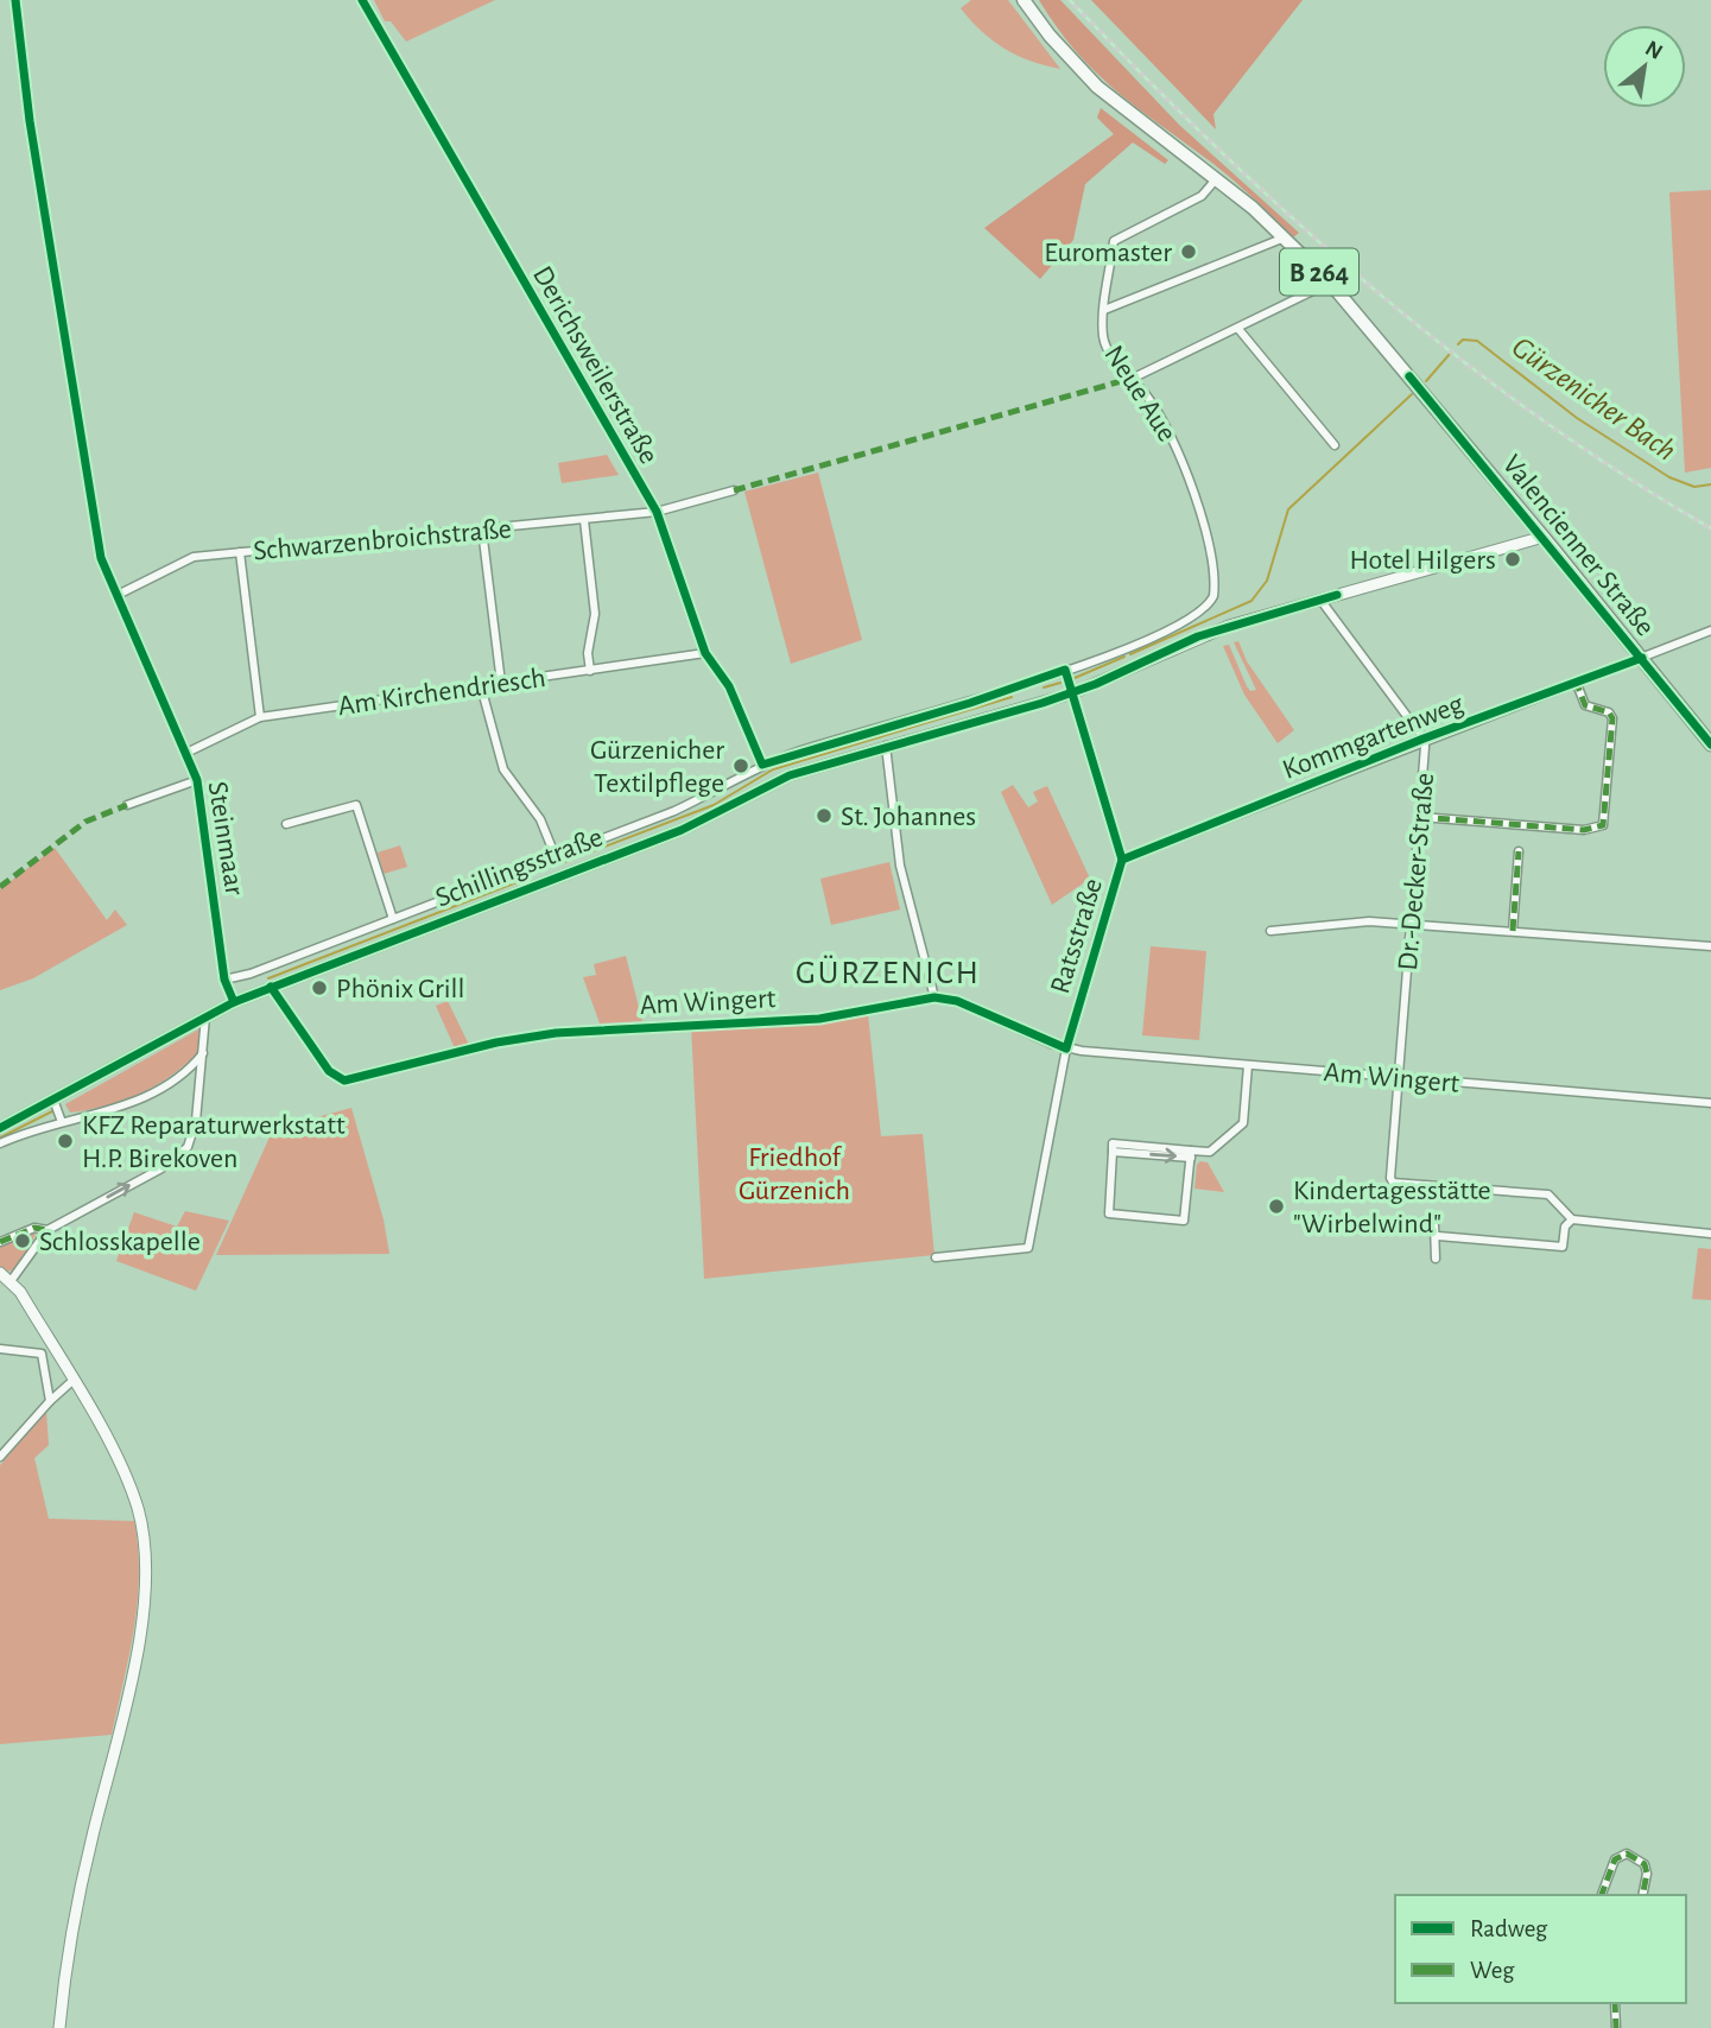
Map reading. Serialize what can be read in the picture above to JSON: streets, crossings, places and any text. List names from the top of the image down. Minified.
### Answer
{"streets":{"main road":["B 264","Valencienner Straße","Schillingsstraße"],"street":["Derichsweilerstraße","Neue Aue","Schwarzenbroichstraße","Am Kirchendriesch","Kommgartenweg","Steinmaar","Dr.-Decker-Straße","Ratsstraße","Am Wingert"]},"crossings":[["Derichsweilerstraße","Schwarzenbroichstraße"],["Derichsweilerstraße","Am Kirchendriesch"],["Derichsweilerstraße","Schillingsstraße"],["Neue Aue","Valencienner Straße"],["Neue Aue","Schillingsstraße"],["Schwarzenbroichstraße","Steinmaar"],["Valencienner Straße","Kommgartenweg"],["Valencienner Straße","Schillingsstraße"],["Am Kirchendriesch","Steinmaar"],["Kommgartenweg","Dr.-Decker-Straße"],["Kommgartenweg","Ratsstraße"],["Steinmaar","Schillingsstraße"],["Schillingsstraße","Dr.-Decker-Straße"],["Schillingsstraße","Ratsstraße"],["Schillingsstraße","Am Wingert"],["Dr.-Decker-Straße","Am Wingert"],["Ratsstraße","Am Wingert"]],"districts":["GÜRZENICH"],"water":["Gürzenicher Bach"],"parks":["Friedhof Gürzenich"],"places":["Euromaster","Hotel Hilgers","Gürzenicher Textilpflege","St. Johannes","Phönix Grill","KFZ Reparaturwerkstatt H.P. Birekoven","Kindertagesstätte \"Wirbelwind\"","Schlosskapelle"],"legend":["Radweg","Weg"],"north":"top right"}
